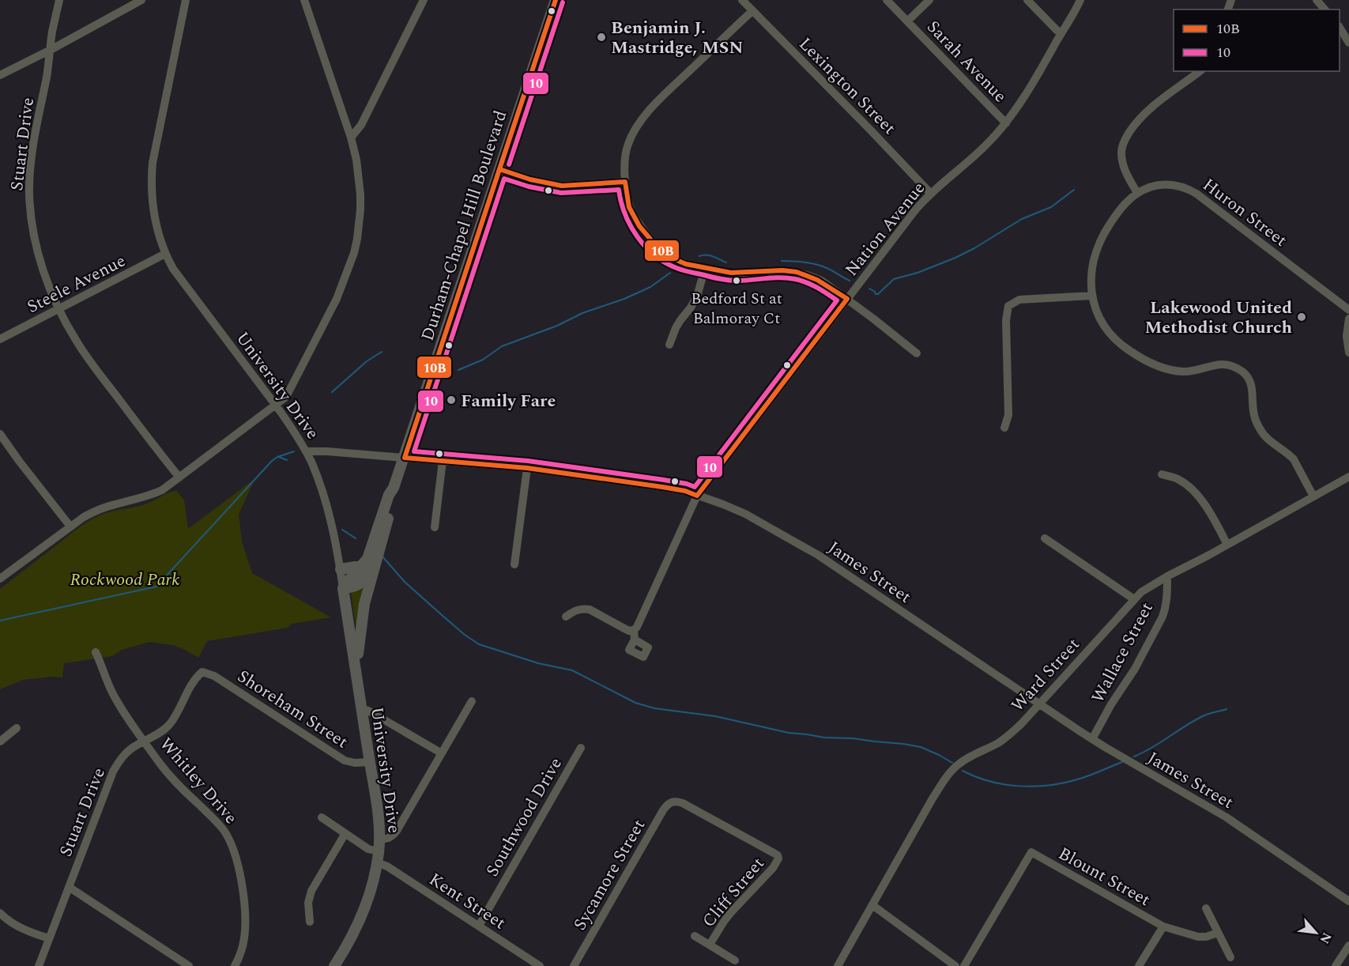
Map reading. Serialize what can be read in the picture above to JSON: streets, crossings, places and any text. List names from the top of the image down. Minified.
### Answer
{"streets":{"main road":["Durham-Chapel Hill Boulevard","University Drive"],"street":["Sarah Avenue","Lexington Street","Stuart Drive","Huron Street","Nation Avenue","Steele Avenue","James Street","Wallace Street","Ward Street","Shoreham Street","Whitley Drive","Southwood Drive","Sycamore Street","Blount Street","Cliff Street","Kent Street"]},"crossings":[["Sarah Avenue","Nation Avenue"],["Lexington Street","Nation Avenue"],["Stuart Drive","Steele Avenue"],["Stuart Drive","Shoreham Street"],["Stuart Drive","Whitley Drive"],["Huron Street","Ward Street"],["Durham-Chapel Hill Boulevard","University Drive"],["Durham-Chapel Hill Boulevard","James Street"],["Nation Avenue","James Street"],["Steele Avenue","University Drive"],["University Drive","James Street"],["University Drive","Shoreham Street"],["University Drive","Kent Street"],["James Street","Wallace Street"],["James Street","Ward Street"],["Wallace Street","Ward Street"],["Southwood Drive","Kent Street"],["Sycamore Street","Cliff Street"]],"parks":["Rockwood Park"],"places":["Benjamin J. Mastridge, MSN","Bedford St at Balmoray Ct","Lakewood United Methodist Church","Family Fare"],"lines":["transit line 10B","transit line 10"],"legend":["10B","10"],"north":"bottom right"}
